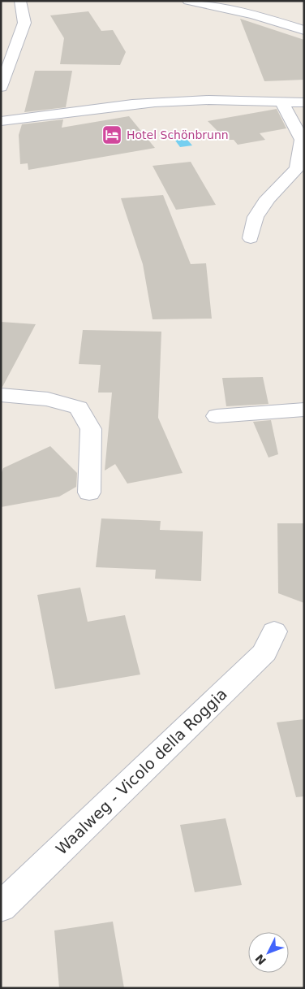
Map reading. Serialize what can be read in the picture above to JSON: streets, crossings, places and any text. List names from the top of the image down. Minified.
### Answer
{"streets":{"street":["Waalweg - Vicolo della Roggia"]},"places":{"hotel":["Hotel Schönbrunn"]},"north":"bottom left"}
